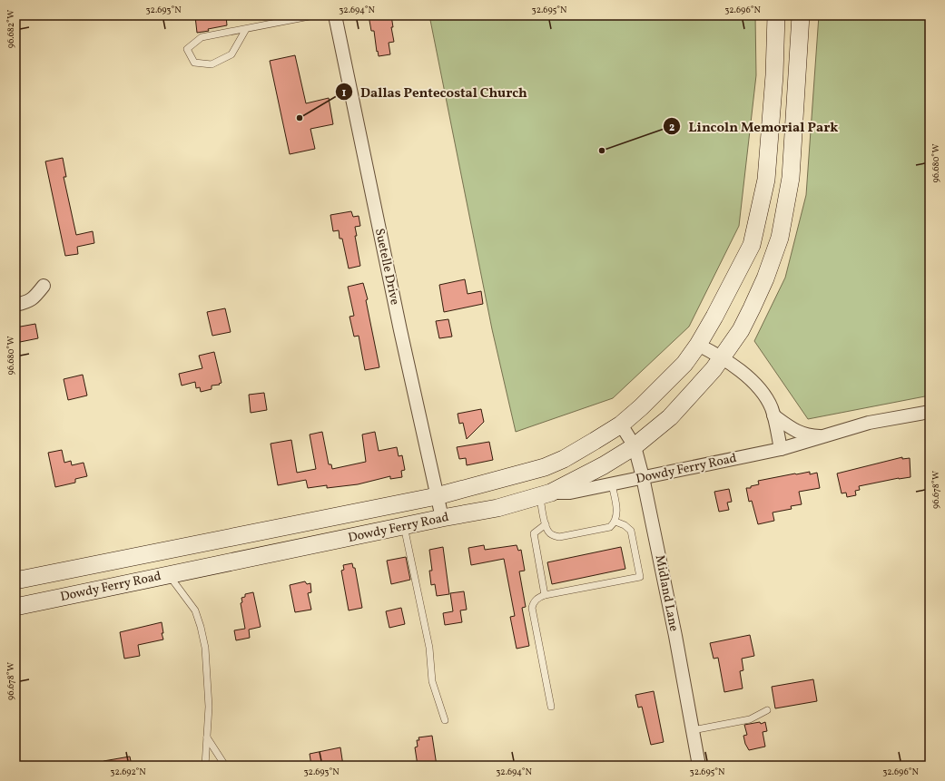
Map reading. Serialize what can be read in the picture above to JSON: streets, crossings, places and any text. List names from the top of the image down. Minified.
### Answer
{"streets":{"main road":["Dowdy Ferry Road"],"street":["Suetelle Drive","Midland Lane"]},"crossings":[["Suetelle Drive","Dowdy Ferry Road"],["Dowdy Ferry Road","Midland Lane"]],"places":["Dallas Pentecostal Church","Lincoln Memorial Park"],"coordinates":["32.693°N","32.694°N","32.695°N","32.696°N","96.682°W","96.680°W","96.678°W","32.692°N"]}
